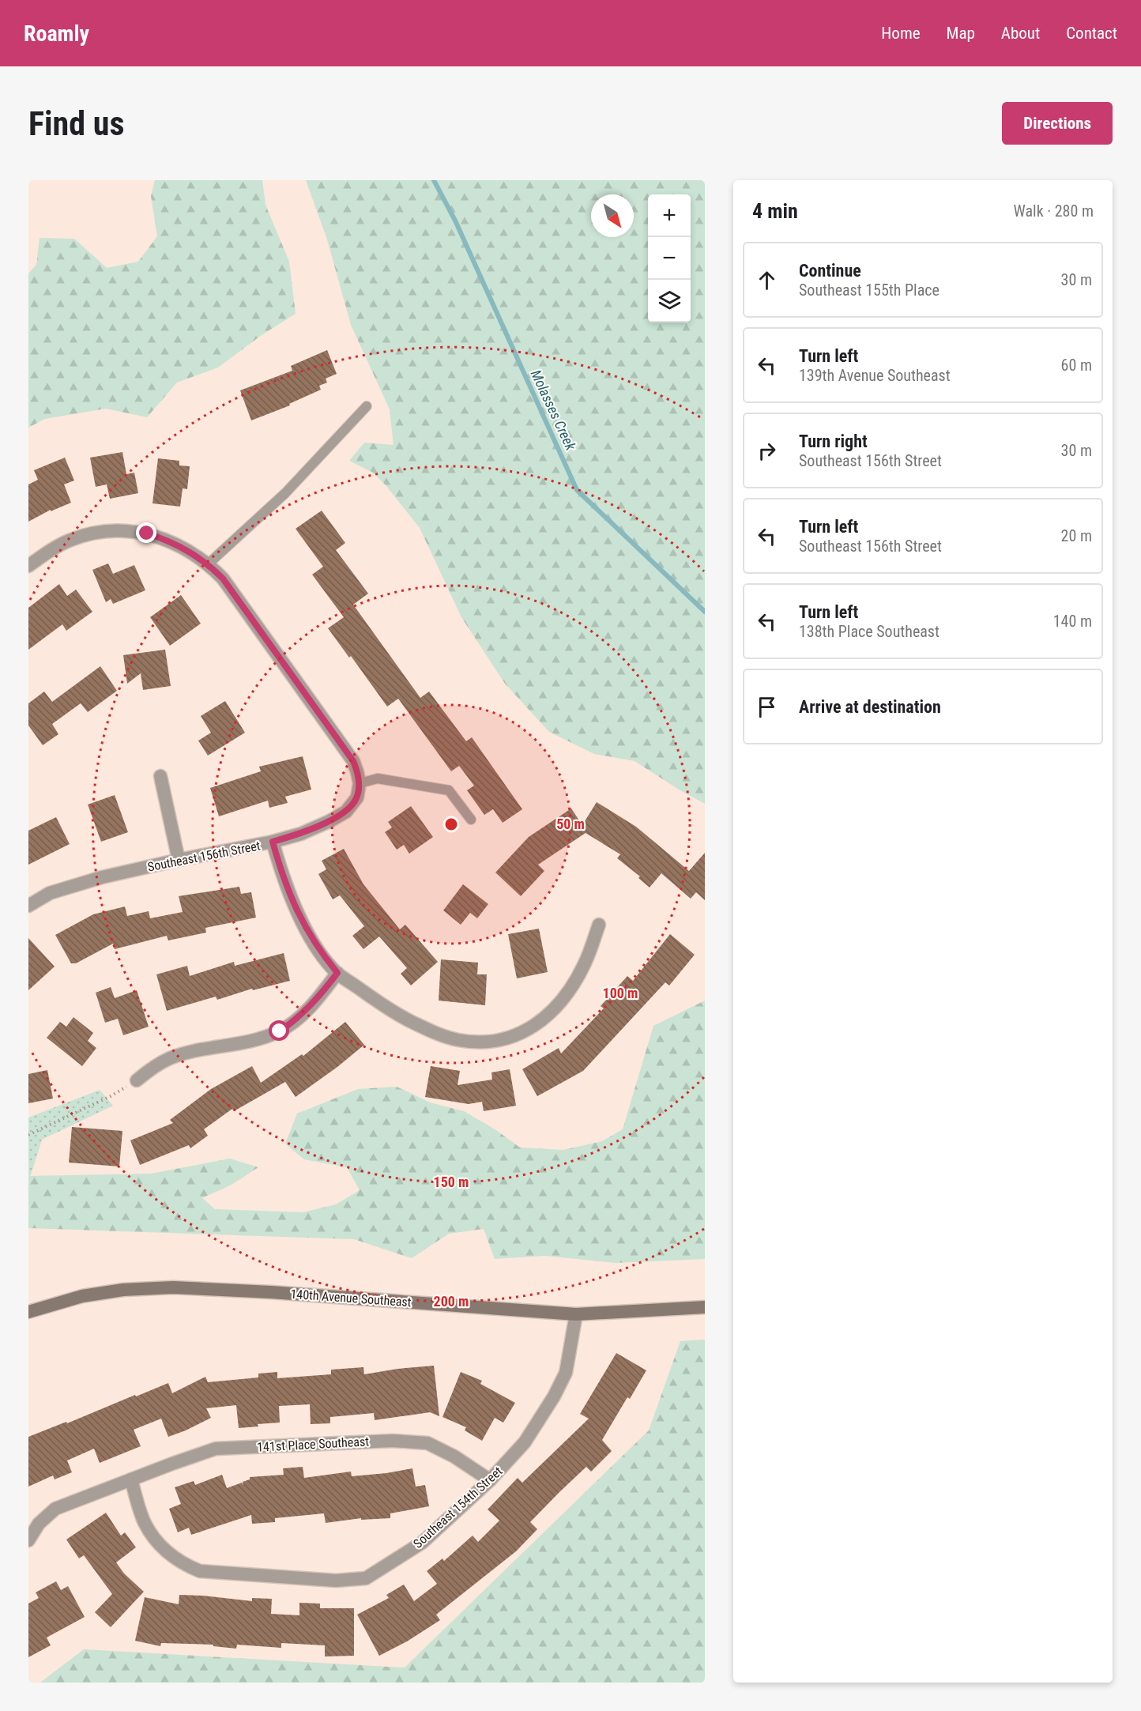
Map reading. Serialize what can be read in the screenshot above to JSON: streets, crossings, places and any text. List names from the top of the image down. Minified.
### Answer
{"streets":{"main road":["140th Avenue Southeast"],"street":["Southeast 156th Street","141st Place Southeast","Southeast 154th Street"]},"crossings":[["140th Avenue Southeast","Southeast 154th Street"],["141st Place Southeast","Southeast 154th Street"]],"water":["Molasses Creek"],"north":"bottom right","page":{"header":"Roamly","nav":["Home","Map","About","Contact"],"buttons":"Directions","title":"Find us","heading":["4 min","Walk · 280 m"],"map_buttons":["+","−"],"list":[["Continue","Southeast 155th Place","30 m"],["Turn left","139th Avenue Southeast","60 m"],["Turn right","Southeast 156th Street","30 m"],["Turn left","Southeast 156th Street","20 m"],["Turn left","138th Place Southeast","140 m"],"Arrive at destination"]},"rings":["50 m","100 m","150 m","200 m"]}
